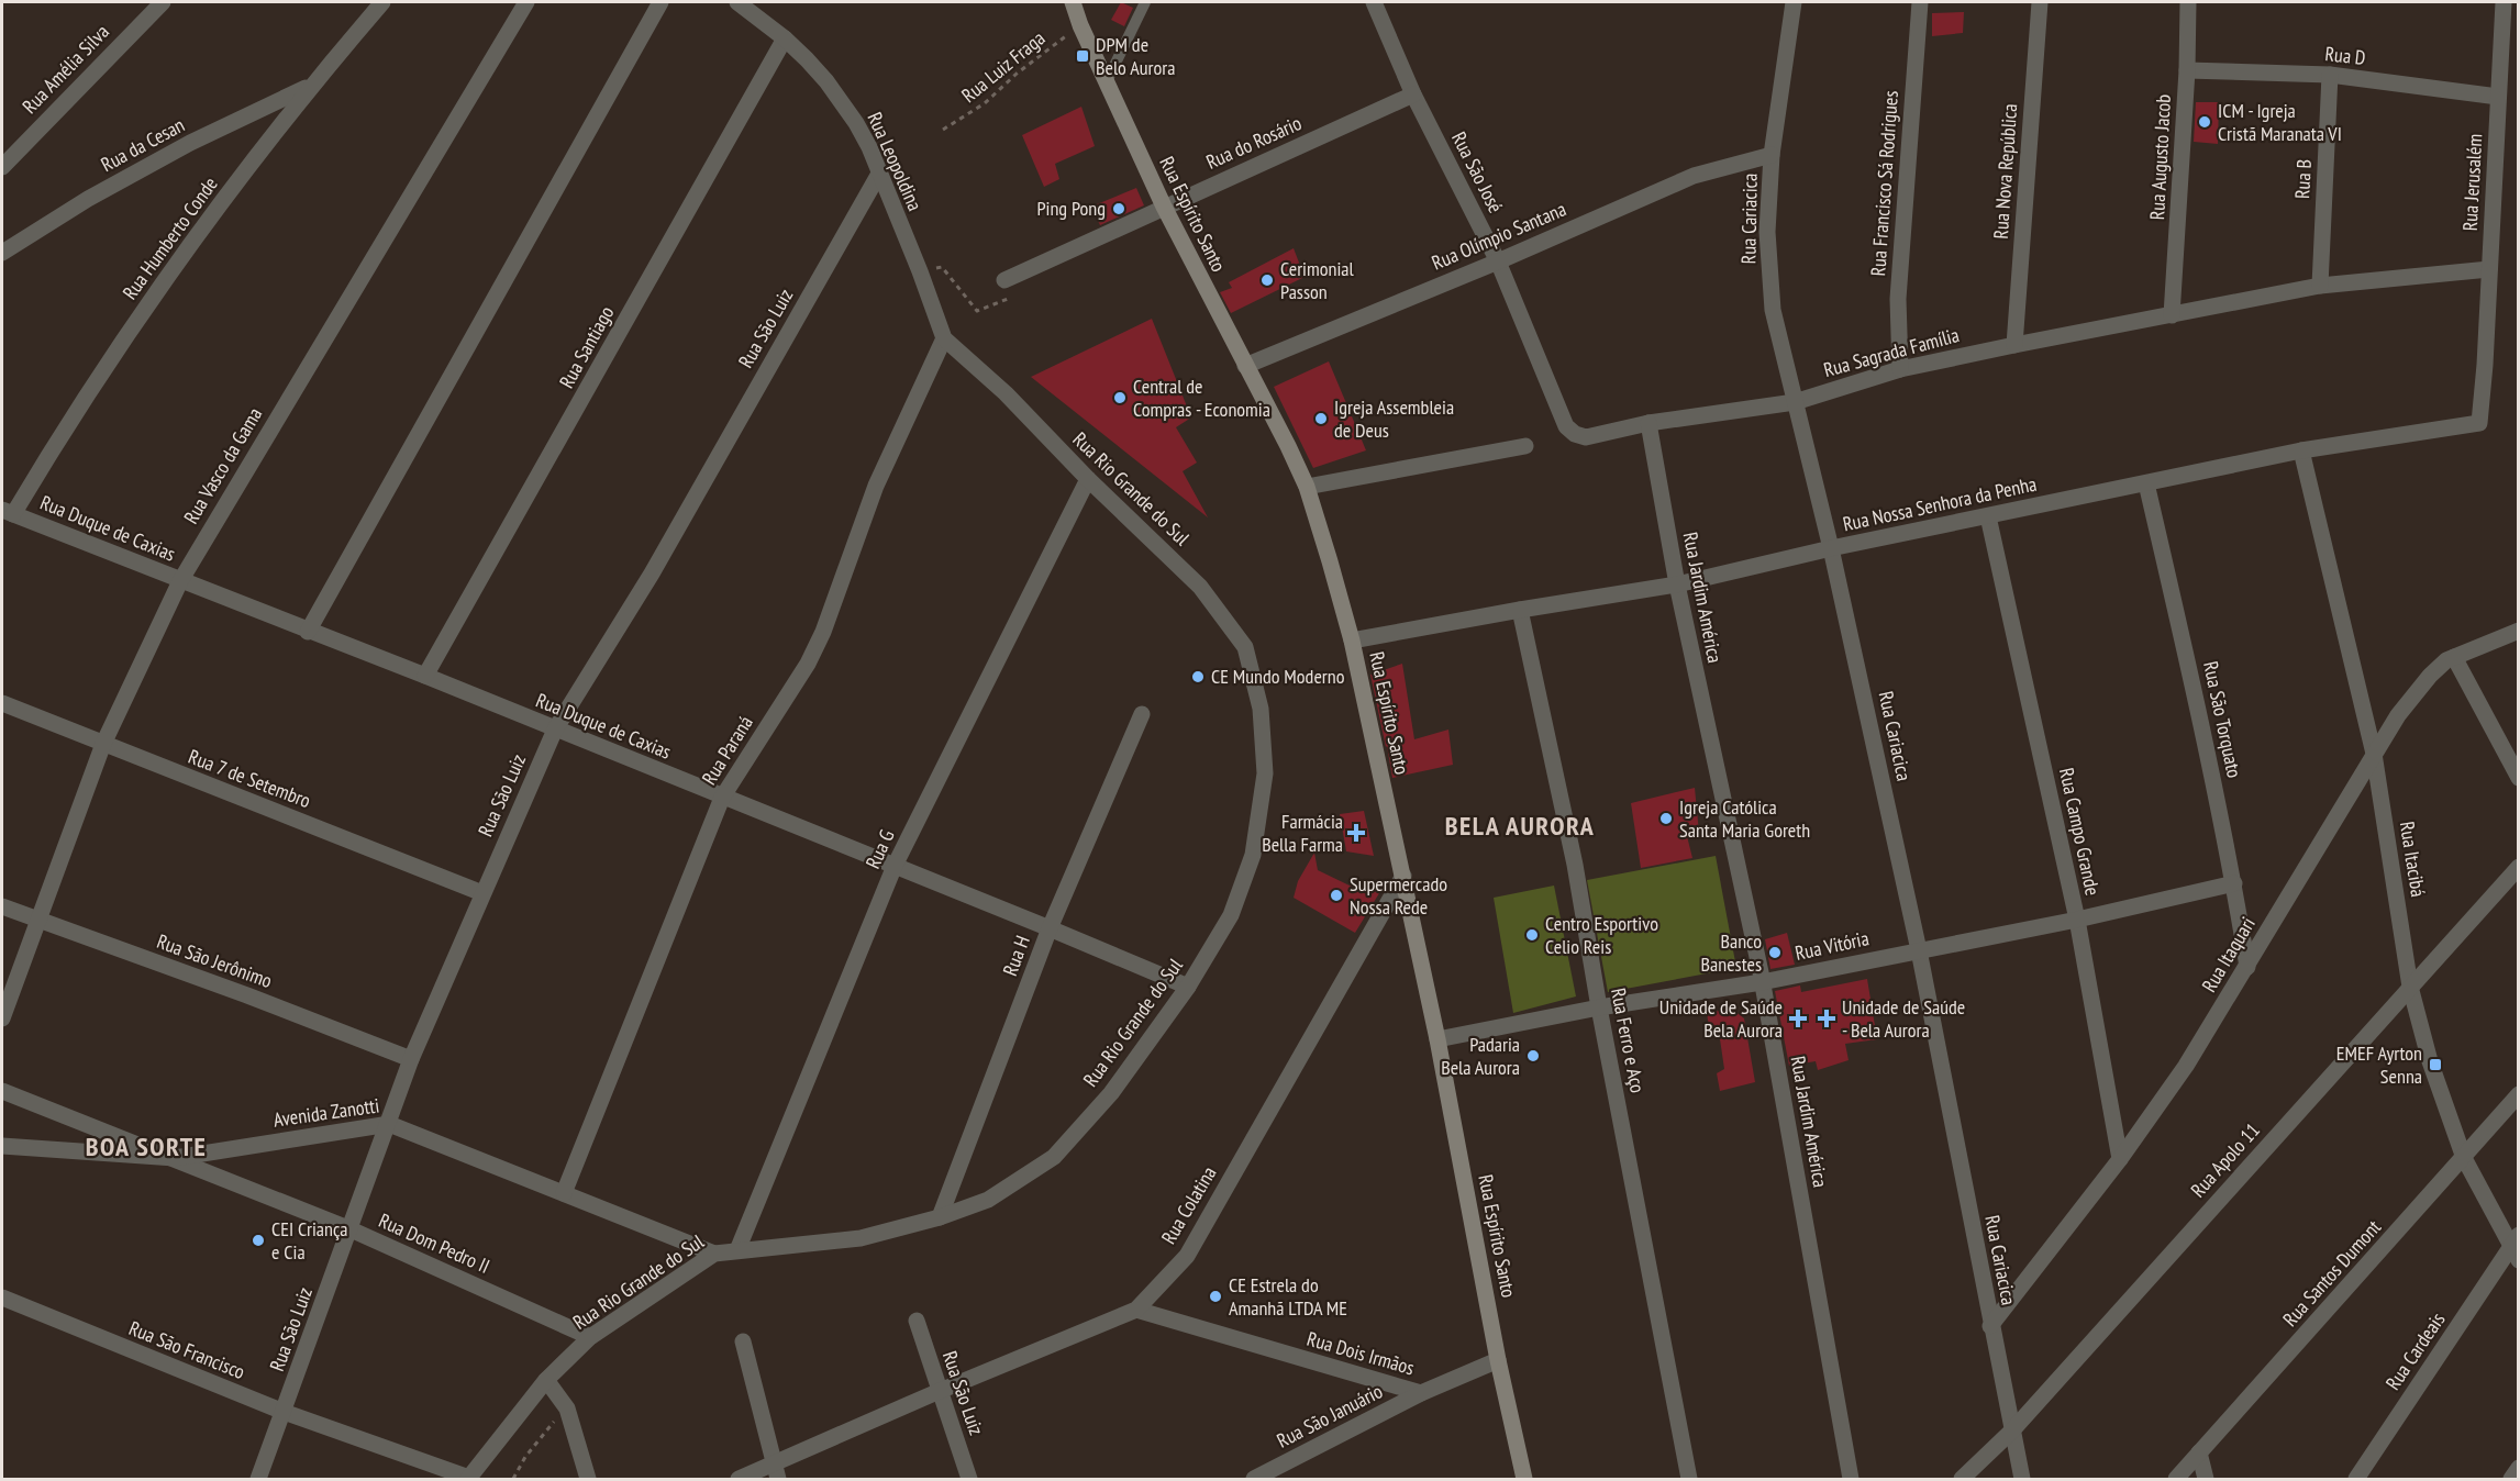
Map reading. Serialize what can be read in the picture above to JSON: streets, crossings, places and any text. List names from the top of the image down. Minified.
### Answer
{"streets":{"street":["Rua D","Rua Amélia Silva","Rua do Rosário","Rua da Cesan","Rua Augusto Jacob","Rua Leopoldina","Rua Nova República","Rua São José","Rua B","Rua Jerusalém","Rua Francisco Sá Rodrigues","Rua Espírito Santo","Rua Cariacica","Rua Olímpio Santana","Rua Humberto Conde","Rua São Luiz","Rua Santiago","Rua Sagrada Família","Rua Vasco da Gama","Rua Rio Grande do Sul","Rua Nossa Senhora da Penha","Rua Duque de Caxias","Rua Jardim América","Rua São Torquato","Rua Paraná","Rua 7 de Setembro","Rua Campo Grande","Rua G","Rua Itacibá","Rua Vitória","Rua Itaquari","Rua H","Rua São Jerônimo","Rua Ferro e Aço","Avenida Zanotti","Rua Apolo 11","Rua Colatina","Rua Dom Pedro II","Rua Santos Dumont","Rua São Francisco","Rua Cardeais","Rua Dois Irmãos","Rua São Januário"],"path":["Rua Luiz Fraga"]},"crossings":[["Rua D","Rua Augusto Jacob"],["Rua D","Rua B"],["Rua D","Rua Jerusalém"],["Rua Luiz Fraga","Rua Espírito Santo"],["Rua do Rosário","Rua São José"],["Rua do Rosário","Rua Espírito Santo"],["Rua da Cesan","Rua Humberto Conde"],["Rua Augusto Jacob","Rua Sagrada Família"],["Rua Leopoldina","Rua São Luiz"],["Rua Leopoldina","Rua Santiago"],["Rua Leopoldina","Rua Rio Grande do Sul"],["Rua Leopoldina","Rua Paraná"],["Rua Nova República","Rua Sagrada Família"],["Rua São José","Rua Olímpio Santana"],["Rua São José","Rua Sagrada Família"],["Rua B","Rua Sagrada Família"],["Rua Jerusalém","Rua Sagrada Família"],["Rua Jerusalém","Rua Nossa Senhora da Penha"],["Rua Francisco Sá Rodrigues","Rua Sagrada Família"],["Rua Espírito Santo","Rua Olímpio Santana"],["Rua Espírito Santo","Rua Nossa Senhora da Penha"],["Rua Espírito Santo","Rua Vitória"],["Rua Espírito Santo","Rua Colatina"],["Rua Espírito Santo","Rua São Januário"],["Rua Cariacica","Rua Olímpio Santana"],["Rua Cariacica","Rua Sagrada Família"],["Rua Cariacica","Rua Nossa Senhora da Penha"],["Rua Cariacica","Rua Vitória"],["Rua Cariacica","Rua Itaquari"],["Rua Cariacica","Rua Apolo 11"],["Rua Humberto Conde","Rua Duque de Caxias"],["Rua São Luiz","Rua Duque de Caxias"],["Rua São Luiz","Rua 7 de Setembro"],["Rua São Luiz","Rua São Jerônimo"],["Rua São Luiz","Avenida Zanotti"],["Rua São Luiz","Rua Colatina"],["Rua São Luiz","Rua Dom Pedro II"],["Rua São Luiz","Rua São Francisco"],["Rua Santiago","Rua Duque de Caxias"],["Rua Sagrada Família","Rua Jardim América"],["Rua Vasco da Gama","Rua Duque de Caxias"],["Rua Vasco da Gama","Rua 7 de Setembro"],["Rua Vasco da Gama","Rua São Jerônimo"],["Rua Rio Grande do Sul","Rua Duque de Caxias"],["Rua Rio Grande do Sul","Rua Paraná"],["Rua Rio Grande do Sul","Rua G"],["Rua Rio Grande do Sul","Rua H"],["Rua Rio Grande do Sul","Avenida Zanotti"],["Rua Rio Grande do Sul","Rua Dom Pedro II"],["Rua Rio Grande do Sul","Rua São Francisco"],["Rua Nossa Senhora da Penha","Rua Jardim América"],["Rua Nossa Senhora da Penha","Rua São Torquato"],["Rua Nossa Senhora da Penha","Rua Campo Grande"],["Rua Nossa Senhora da Penha","Rua Itacibá"],["Rua Nossa Senhora da Penha","Rua Ferro e Aço"],["Rua Duque de Caxias","Rua Paraná"],["Rua Duque de Caxias","Rua G"],["Rua Duque de Caxias","Rua H"],["Rua Jardim América","Rua Vitória"],["Rua São Torquato","Rua Vitória"],["Rua São Torquato","Rua Itaquari"],["Rua Paraná","Avenida Zanotti"],["Rua Campo Grande","Rua Vitória"],["Rua Campo Grande","Rua Itaquari"],["Rua Itacibá","Rua Itaquari"],["Rua Itacibá","Rua Apolo 11"],["Rua Itacibá","Rua Santos Dumont"],["Rua Itacibá","Rua Cardeais"],["Rua Vitória","Rua Ferro e Aço"],["Avenida Zanotti","Rua Dom Pedro II"],["Rua Colatina","Rua Dois Irmãos"],["Rua Dois Irmãos","Rua São Januário"]],"districts":["BELA AURORA","BOA SORTE"],"places":{"transit":["DPM de Belo Aurora","EMEF Ayrton Senna"],"other":["ICM - Igreja Cristã Maranata VI","Ping Pong","Cerimonial Passon","Central de Compras - Economia","Igreja Assembleia de Deus","CE Mundo Moderno","Igreja Católica Santa Maria Goreth","Supermercado Nossa Rede","Centro Esportivo Celio Reis","Banco Banestes","Padaria Bela Aurora","CEI Criança e Cia","CE Estrela do Amanhã LTDA ME"],"health":["Farmácia Bella Farma","Unidade de Saúde Bela Aurora","Unidade de Saúde - Bela Aurora"]}}
